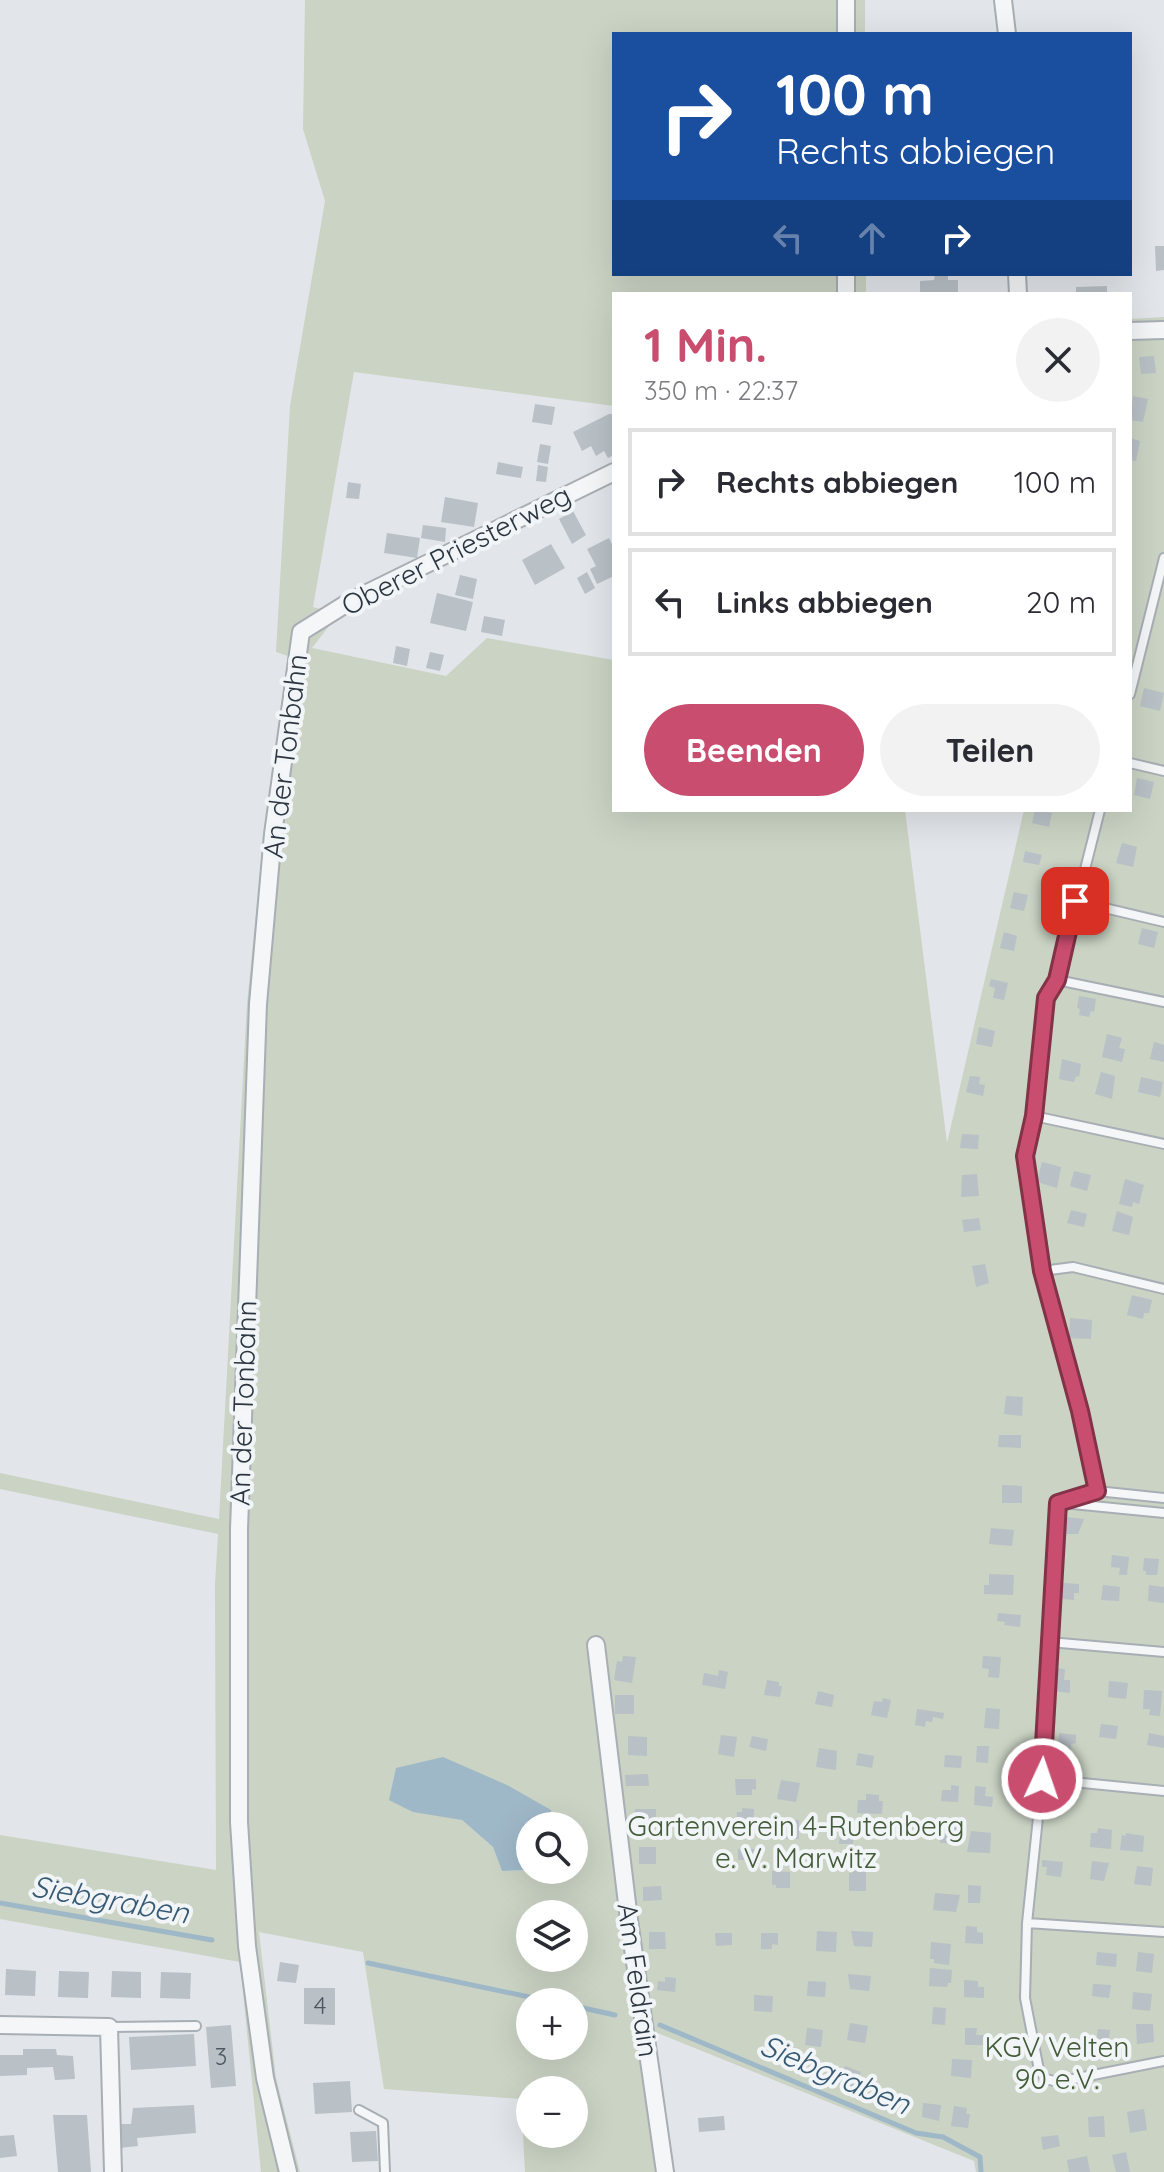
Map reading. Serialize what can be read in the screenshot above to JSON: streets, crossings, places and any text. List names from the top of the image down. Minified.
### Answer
{"streets":{"street":["Oberer Priesterweg","An der Tonbahn","Am Feldrain"]},"crossings":[["Oberer Priesterweg","An der Tonbahn"]],"water":["Siebgraben"],"parks":["Gartenverein 4-Rutenberg e. V. Marwitz","KGV Velten 90 e.V."],"house_numbers":["4","3"],"page":{"turn":["100 m","Rechts abbiegen"],"heading":["1 Min.","350 m · 22:37"],"list":[{"name":"Rechts abbiegen","value":"100 m"},{"name":"Links abbiegen","value":"20 m"}],"buttons":["Beenden","Teilen"],"map_buttons":["+","−"]}}
